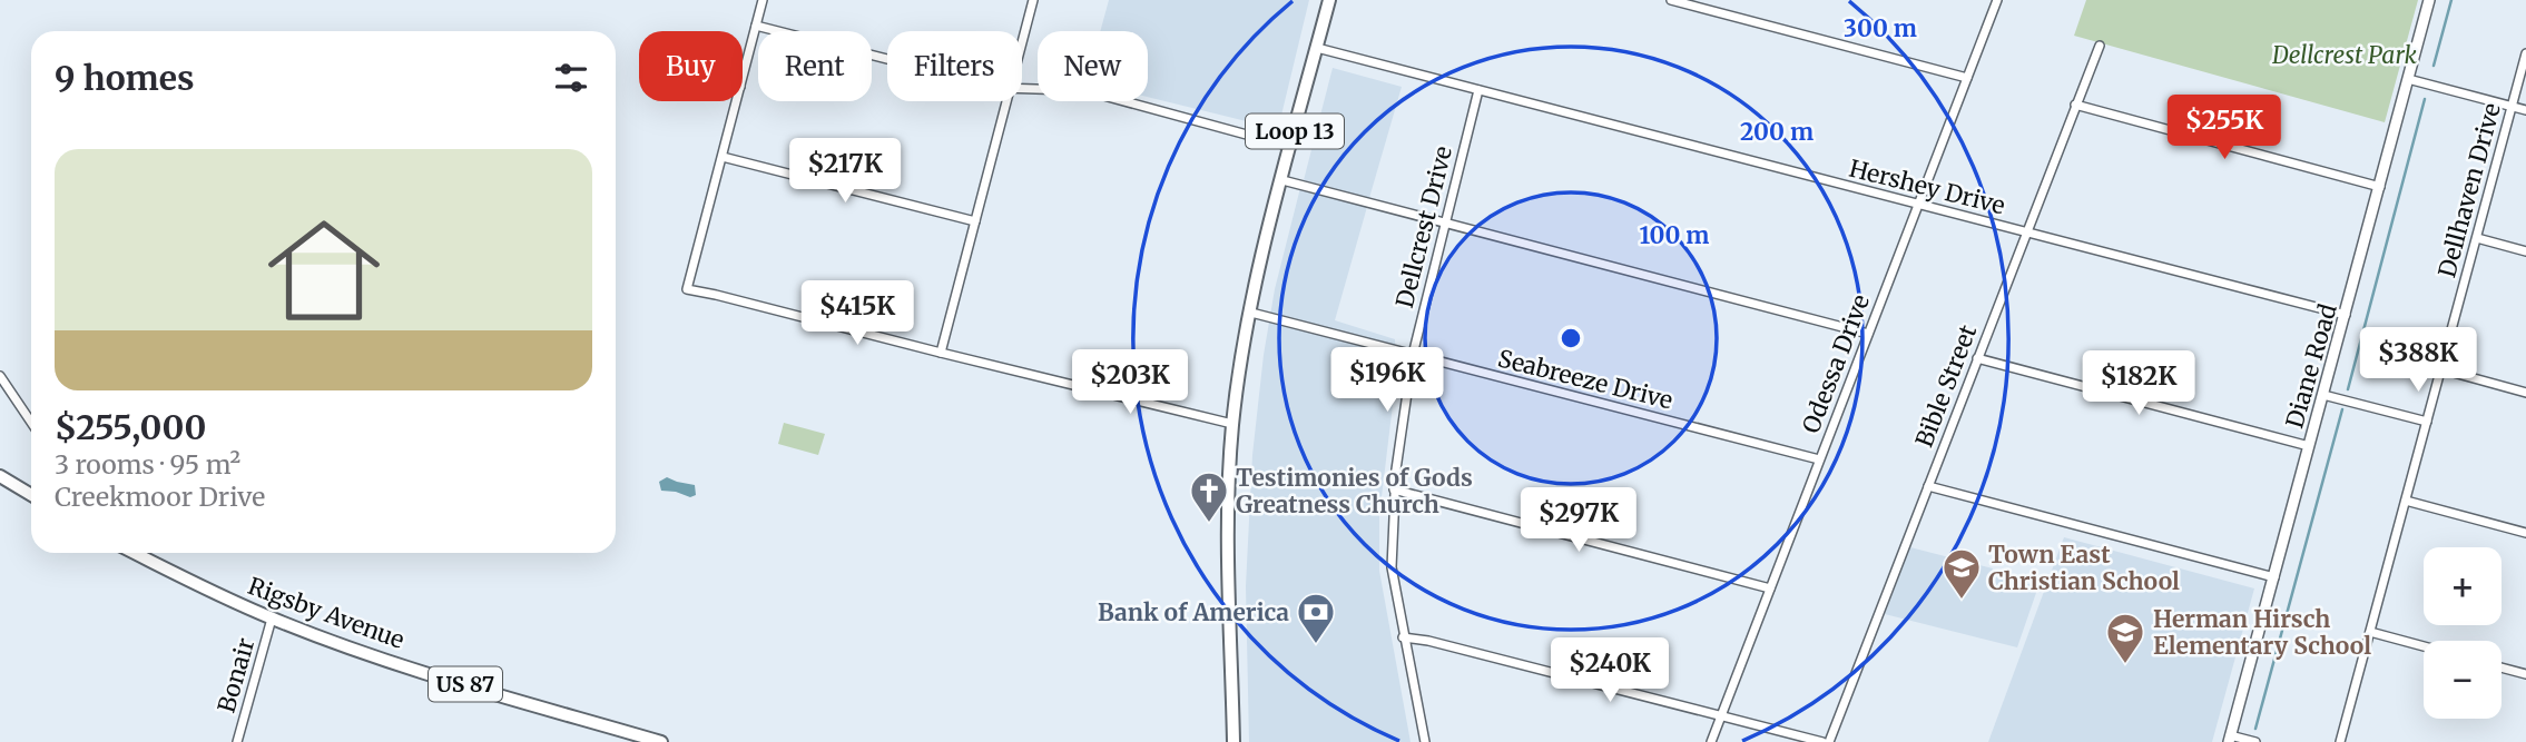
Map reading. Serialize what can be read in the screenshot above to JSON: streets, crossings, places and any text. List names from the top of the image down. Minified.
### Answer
{"streets":{"main road":["Loop 13","Rigsby Avenue","US 87"],"street":["Hershey Drive","Dellhaven Drive","Dellcrest Drive","Odessa Drive","Diane Road","Seabreeze Drive","Bible Street","Bonair"]},"crossings":[["Loop 13","Hershey Drive"],["Loop 13","Seabreeze Drive"],["Hershey Drive","Dellcrest Drive"],["Hershey Drive","Odessa Drive"],["Hershey Drive","Diane Road"],["Hershey Drive","Bible Street"],["Dellcrest Drive","Seabreeze Drive"],["Odessa Drive","Seabreeze Drive"],["Rigsby Avenue","Bonair"]],"parks":["Dellcrest Park"],"places":{"church":["Testimonies of Gods Greatness Church"],"school or university":["Town East Christian School","Herman Hirsch Elementary School"],"bank":["Bank of America"]},"page":{"chip":["Buy","Rent","Filters","New"],"heading":"9 homes","price":["$255K","$217K","$415K","$388K","$196K","$203K","$182K","$297K","$240K"],"list":[{"name":"$255,000","note":"3 rooms · 95 m² · Creekmoor Drive"}],"map_buttons":["+","−"]},"rings":["300 m","200 m","100 m"]}
